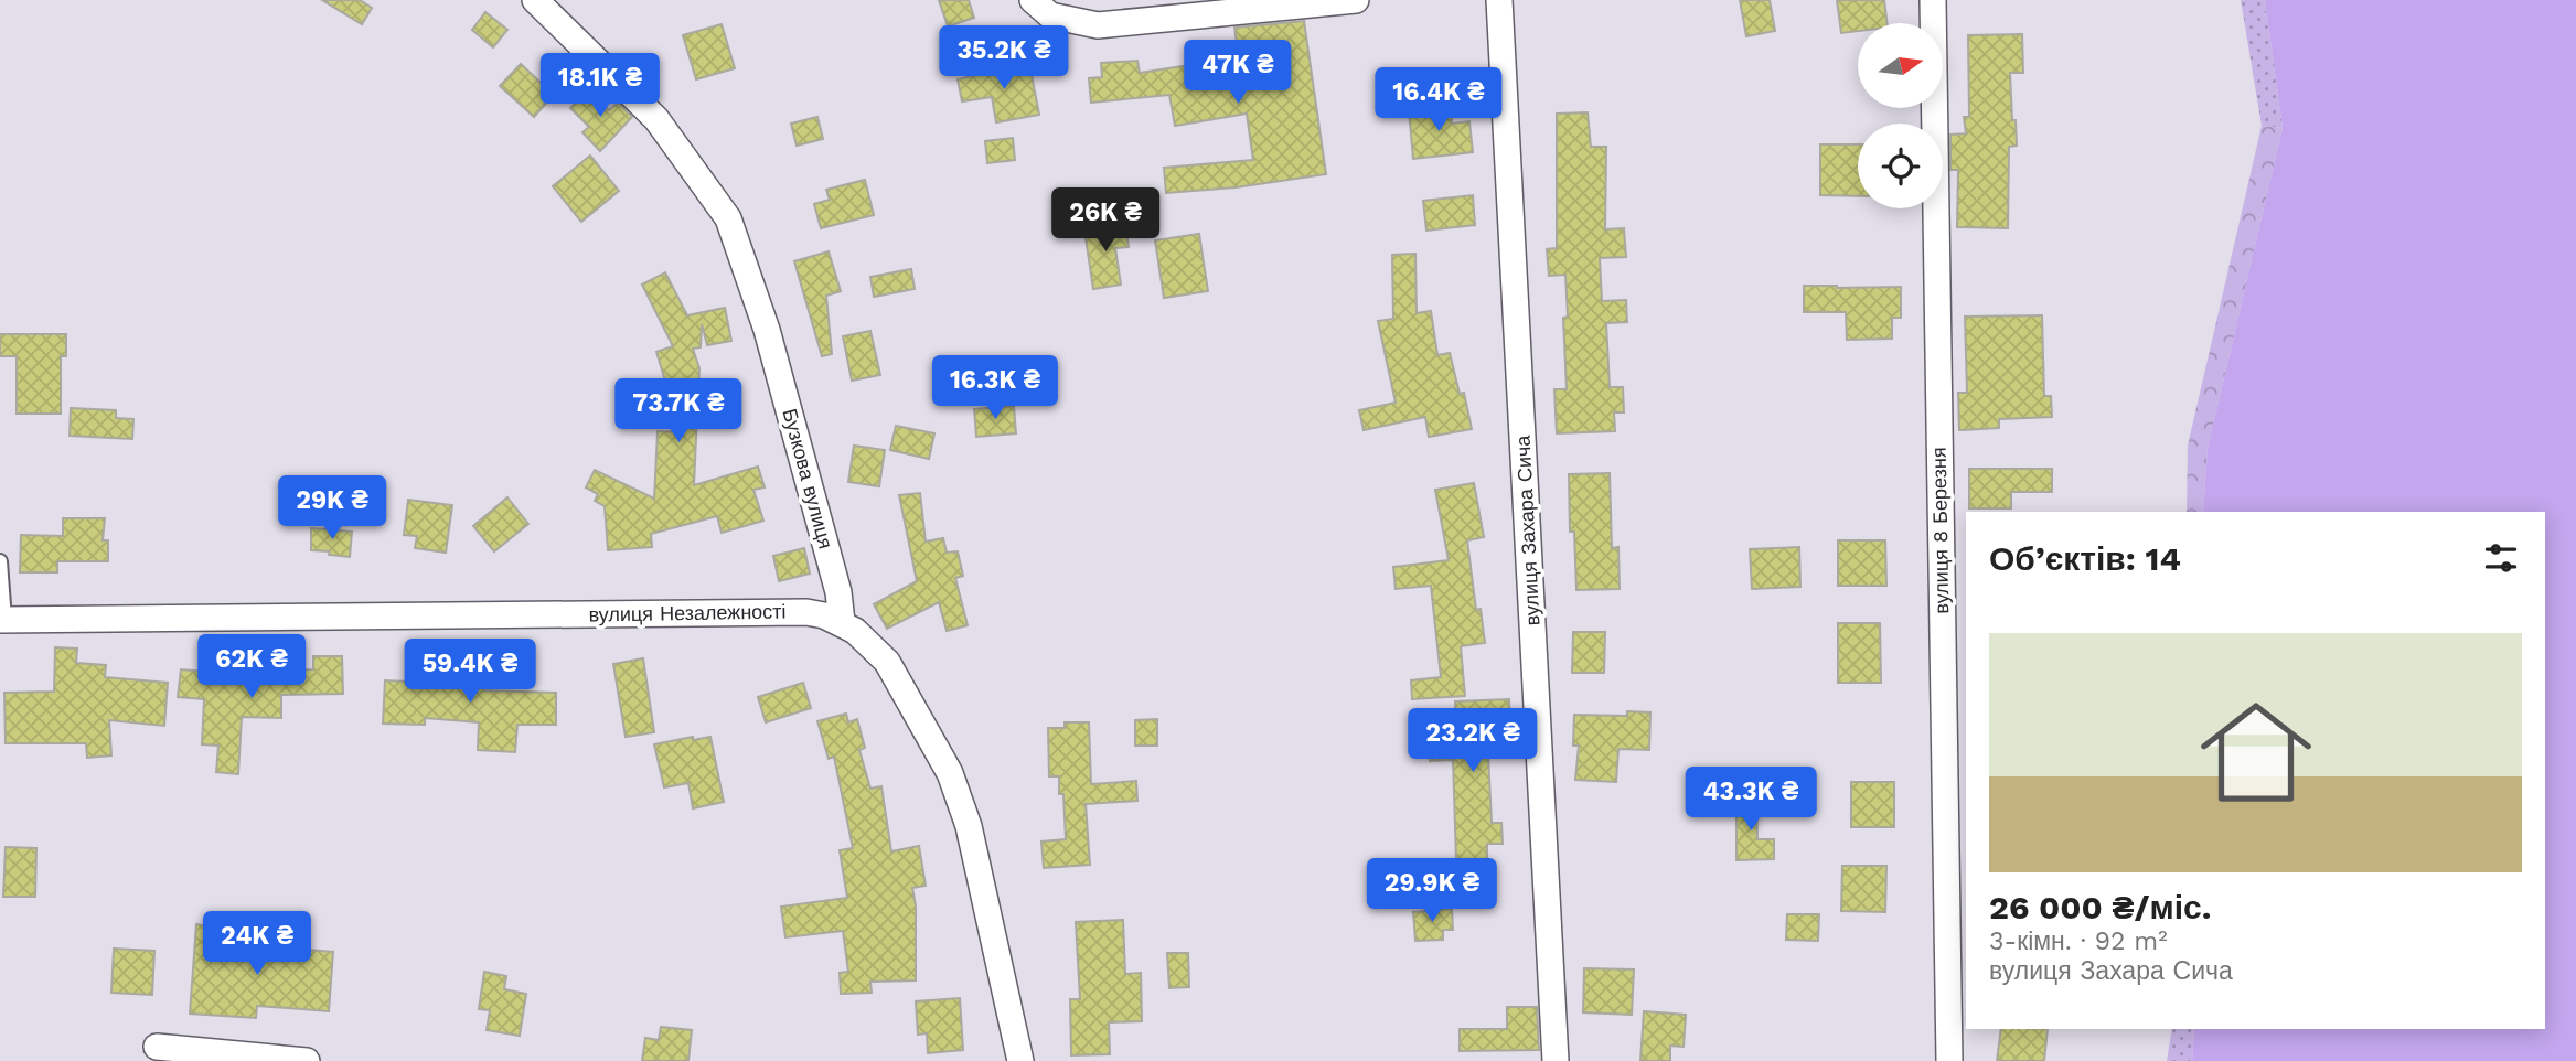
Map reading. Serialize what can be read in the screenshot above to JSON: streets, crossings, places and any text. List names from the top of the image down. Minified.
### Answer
{"streets":{"street":["Бузкова вулиця","вулиця Захара Сича","вулиця 8 Березня","вулиця Незалежності"]},"crossings":[["Бузкова вулиця","вулиця Незалежності"]],"north":"right","page":{"price":["35.2K ₴","47K ₴","18.1K ₴","16.4K ₴","26K ₴","16.3K ₴","73.7K ₴","29K ₴","62K ₴","59.4K ₴","23.2K ₴","43.3K ₴","29.9K ₴","24K ₴"],"heading":"Об’єктів: 14","list":[{"name":"26 000 ₴/міс.","note":"3-кімн. · 92 m² · вулиця Захара Сича"}]}}
